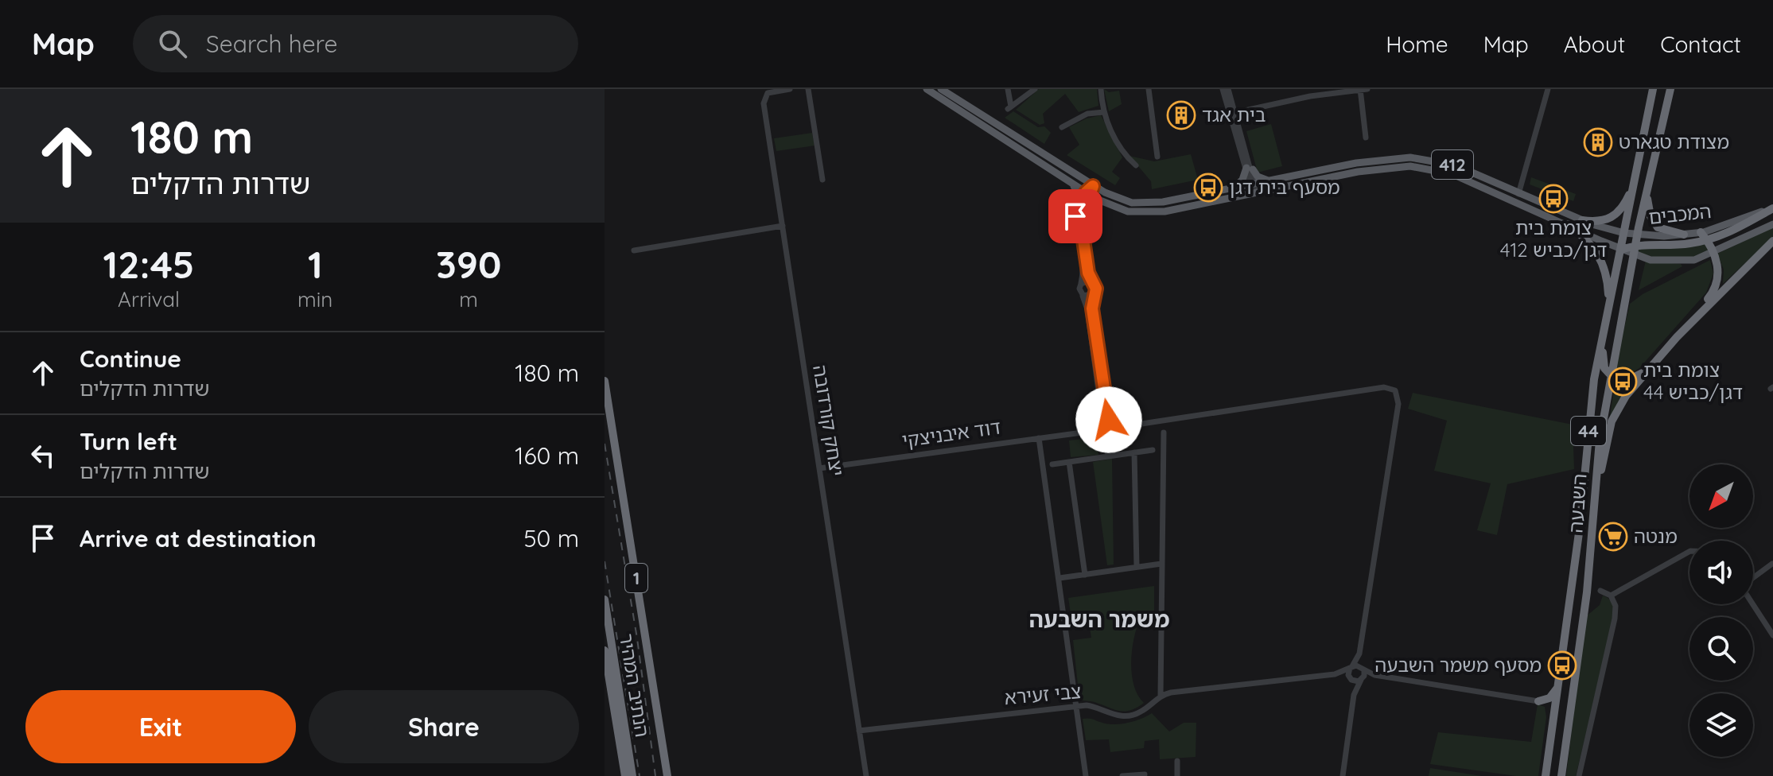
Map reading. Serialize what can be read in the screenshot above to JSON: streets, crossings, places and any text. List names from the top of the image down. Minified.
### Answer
{"streets":{"highway":["44","השבעה","1","הנתיב המהיר"],"main road":["412","המכבים"],"street":["יצחק קורדובה","דוד איבניצקי","צבי זעירא"]},"crossings":[["412","המכבים"],["412","44"],["412","השבעה"],["המכבים","44"],["המכבים","השבעה"],["יצחק קורדובה","דוד איבניצקי"],["יצחק קורדובה","צבי זעירא"],["44","השבעה"]],"districts":["משמר השבעה"],"places":{"building":["בית אגד","מצודת טגארט"],"bus stop":["מסעף בית דגן","צומת בית דגן/כביש 412","צומת בית דגן/כביש 44","מסעף משמר השבעה"],"supermarket":["מנטה"]},"north":"bottom left","page":{"header":"Map","search":"Search here","nav":["Home","Map","About","Contact"],"turn":["180 m","שדרות הדקלים"],"eta":["12:45","Arrival","1","min","390","m"],"list":[{"name":"Continue","note":"שדרות הדקלים","value":"180 m"},{"name":"Turn left","note":"שדרות הדקלים","value":"160 m"},{"name":"Arrive at destination","value":"50 m"}],"buttons":["Exit","Share"]}}
